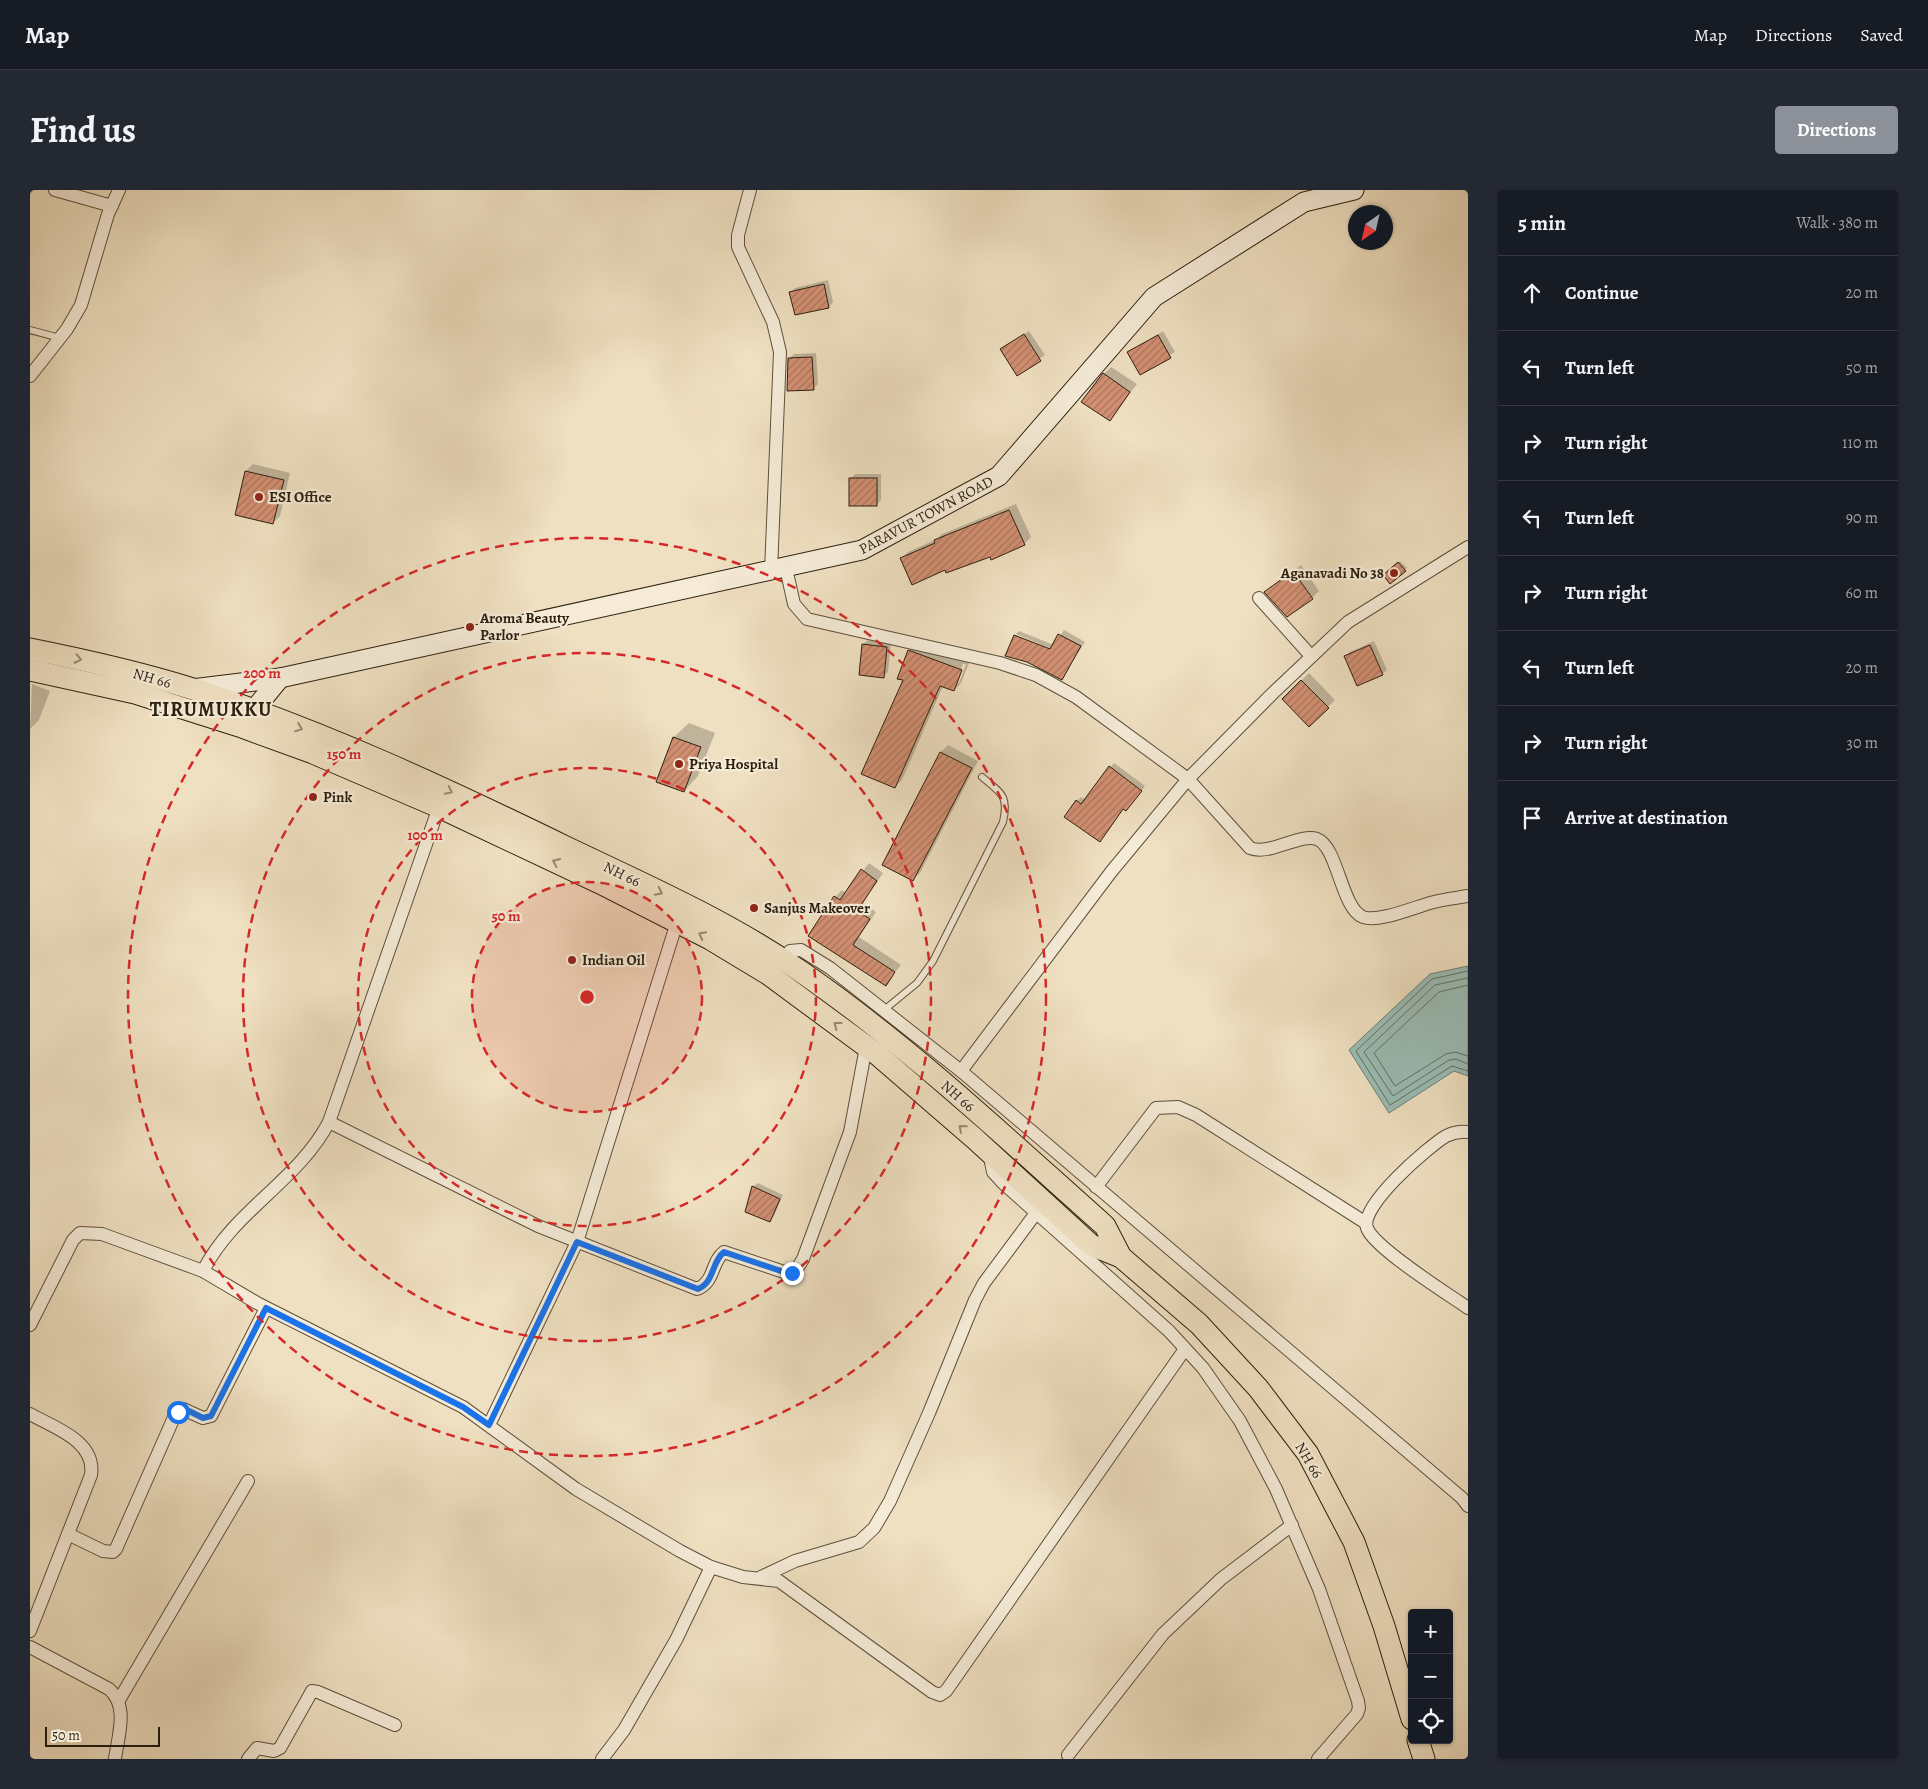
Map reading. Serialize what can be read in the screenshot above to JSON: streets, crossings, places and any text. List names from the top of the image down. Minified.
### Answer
{"streets":{"highway":["NH 66"],"main road":["PARAVUR TOWN ROAD"]},"crossings":[["PARAVUR TOWN ROAD","NH 66"]],"districts":["TIRUMUKKU"],"places":["ESI Office","Aganavadi No 38","Aroma Beauty Parlor","Priya Hospital","Pink","Sanjus Makeover","Indian Oil"],"scale_bar":"50 m","north":"bottom left","page":{"header":"Map","nav":["Map","Directions","Saved"],"title":"Find us","buttons":"Directions","heading":["5 min","Walk · 380 m"],"list":[["Continue","20 m"],["Turn left","50 m"],["Turn right","110 m"],["Turn left","90 m"],["Turn right","60 m"],["Turn left","20 m"],["Turn right","30 m"],"Arrive at destination"],"map_buttons":["+","−"],"scale":"50 m"},"rings":["200 m","150 m","100 m","50 m"]}
